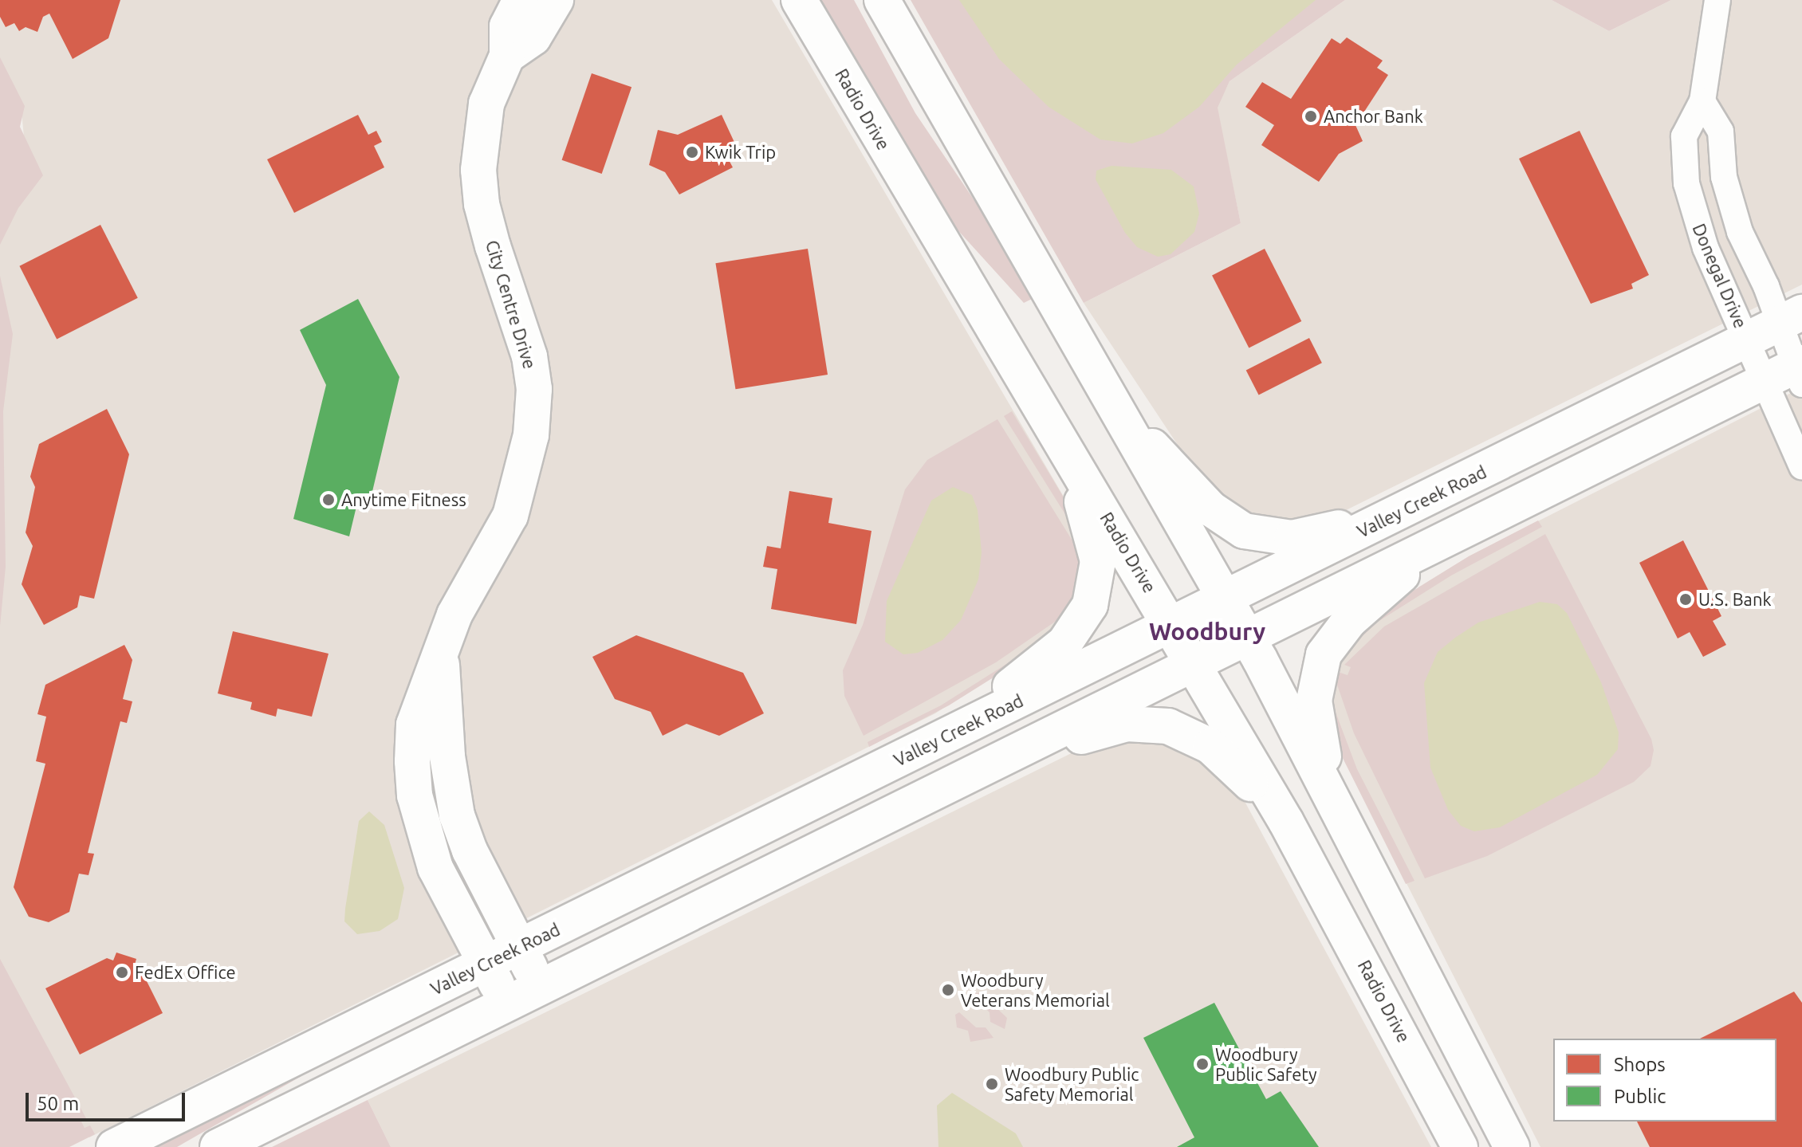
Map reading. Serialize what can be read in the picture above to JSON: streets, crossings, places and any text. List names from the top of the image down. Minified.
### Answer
{"streets":{"main road":["Radio Drive","City Centre Drive","Valley Creek Road"],"street":["Donegal Drive"]},"crossings":[["Radio Drive","Valley Creek Road"],["Donegal Drive","Valley Creek Road"],["City Centre Drive","Valley Creek Road"]],"districts":["Woodbury"],"places":["Anchor Bank","Kwik Trip","Anytime Fitness","U.S. Bank","FedEx Office","Woodbury Veterans Memorial","Woodbury Public Safety","Woodbury Public Safety Memorial"],"legend":["Shops","Public"],"scale_bar":"50 m"}
